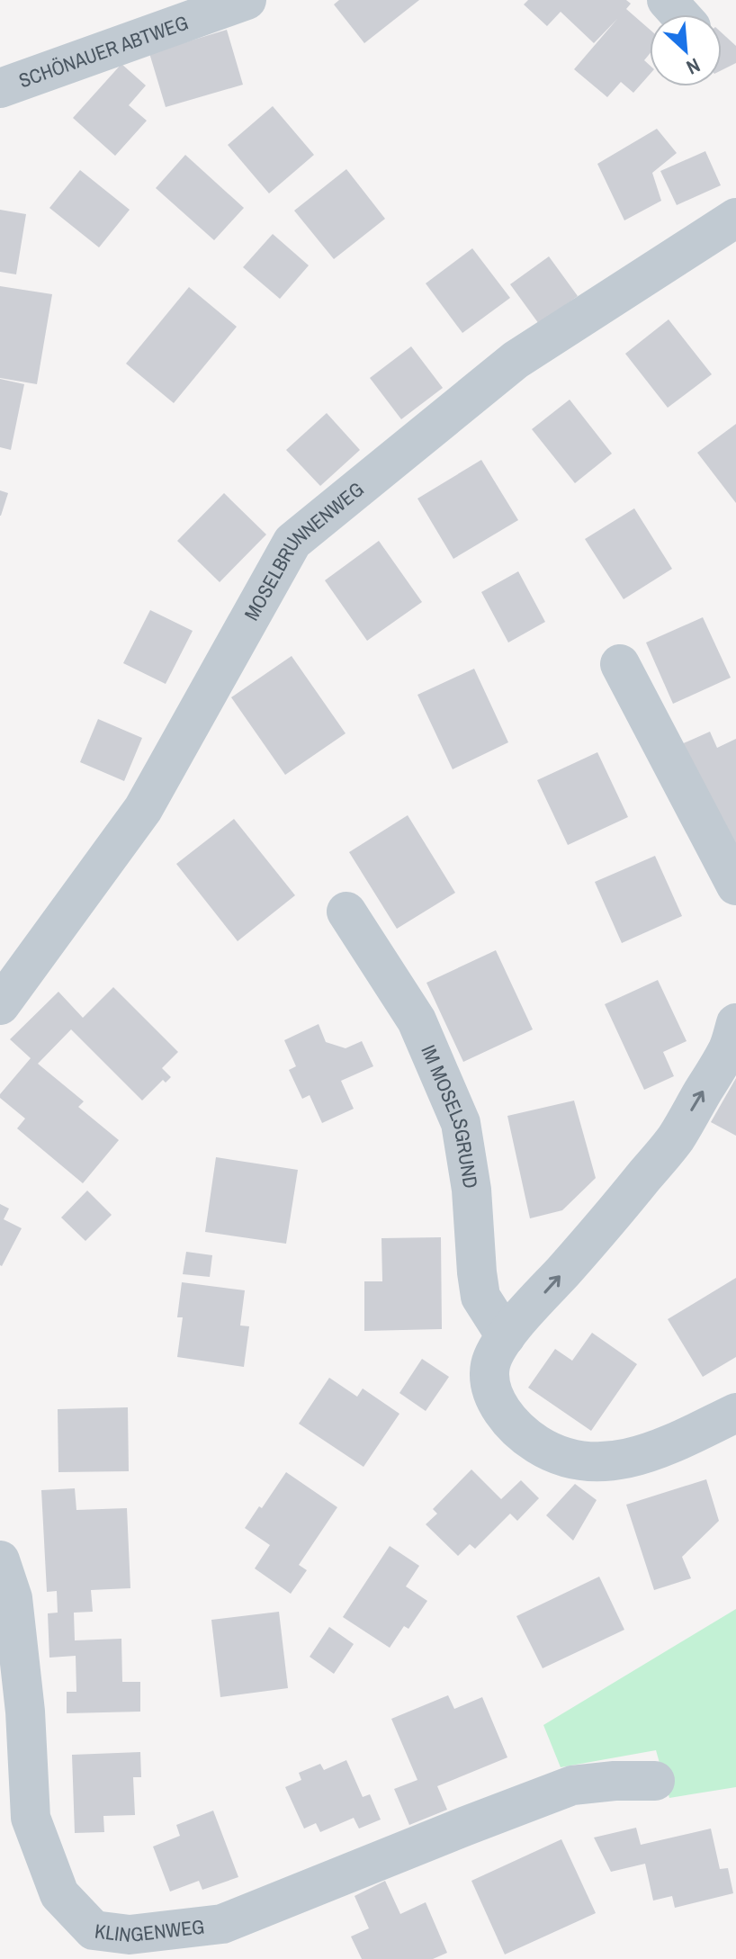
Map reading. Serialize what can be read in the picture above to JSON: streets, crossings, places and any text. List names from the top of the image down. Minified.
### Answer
{"streets":{"street":["SCHÖNAUER ABTWEG","MOSELBRUNNENWEG","IM MOSELSGRUND","KLINGENWEG"]},"north":"bottom right"}
